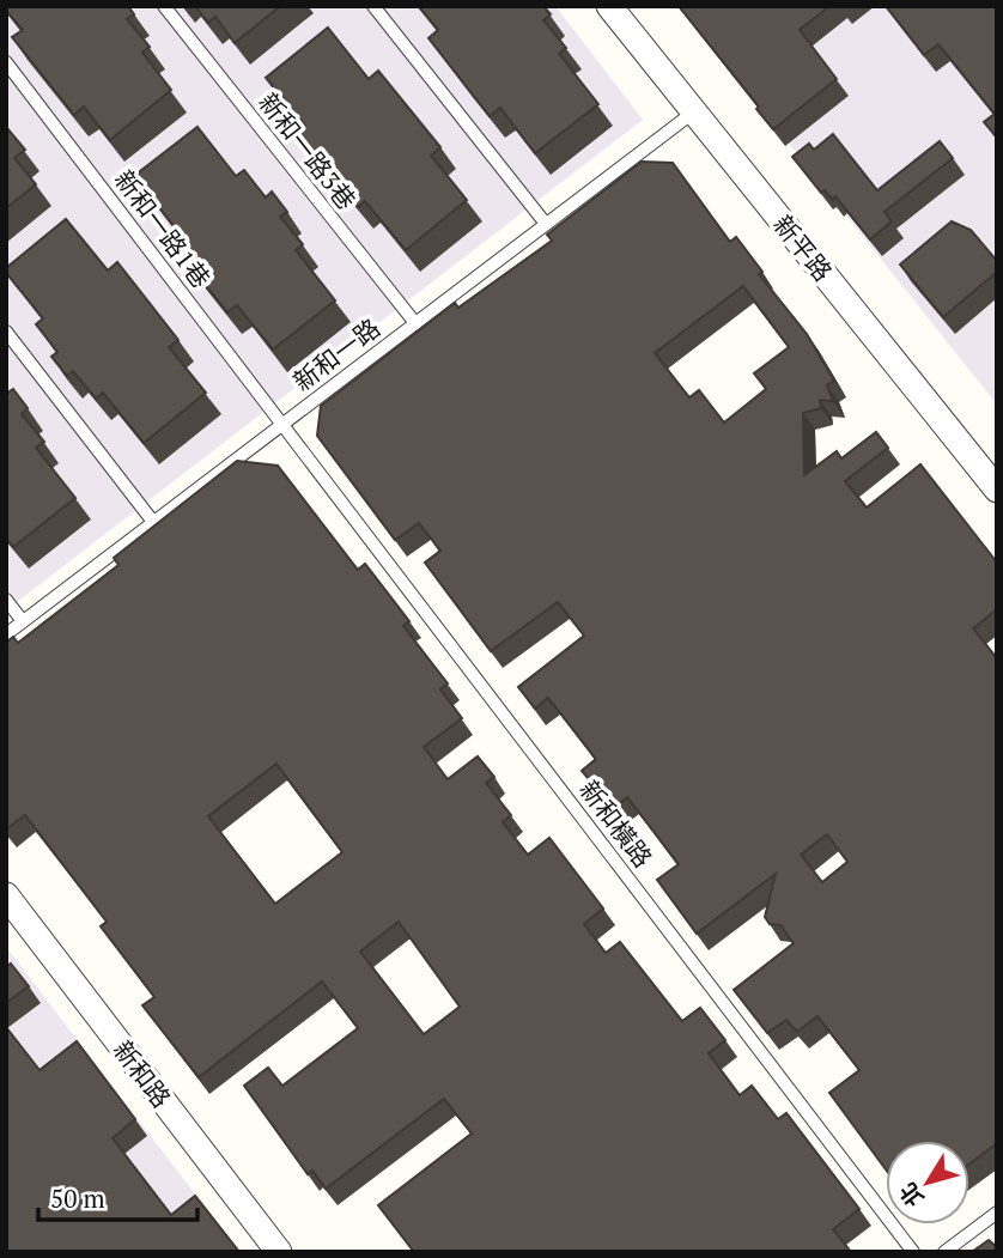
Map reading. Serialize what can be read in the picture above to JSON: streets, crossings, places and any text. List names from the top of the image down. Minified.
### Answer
{"streets":{"street":["新平路","新和路"],"lane":["新和一路3巷","新和一路1巷","新和一路","新和橫路"]},"crossings":[["新和一路3巷","新和一路"],["新和一路1巷","新和一路"],["新和一路1巷","新和橫路"],["新平路","新和一路"],["新和一路","新和橫路"]],"scale_bar":"50 m","north":"bottom left"}
